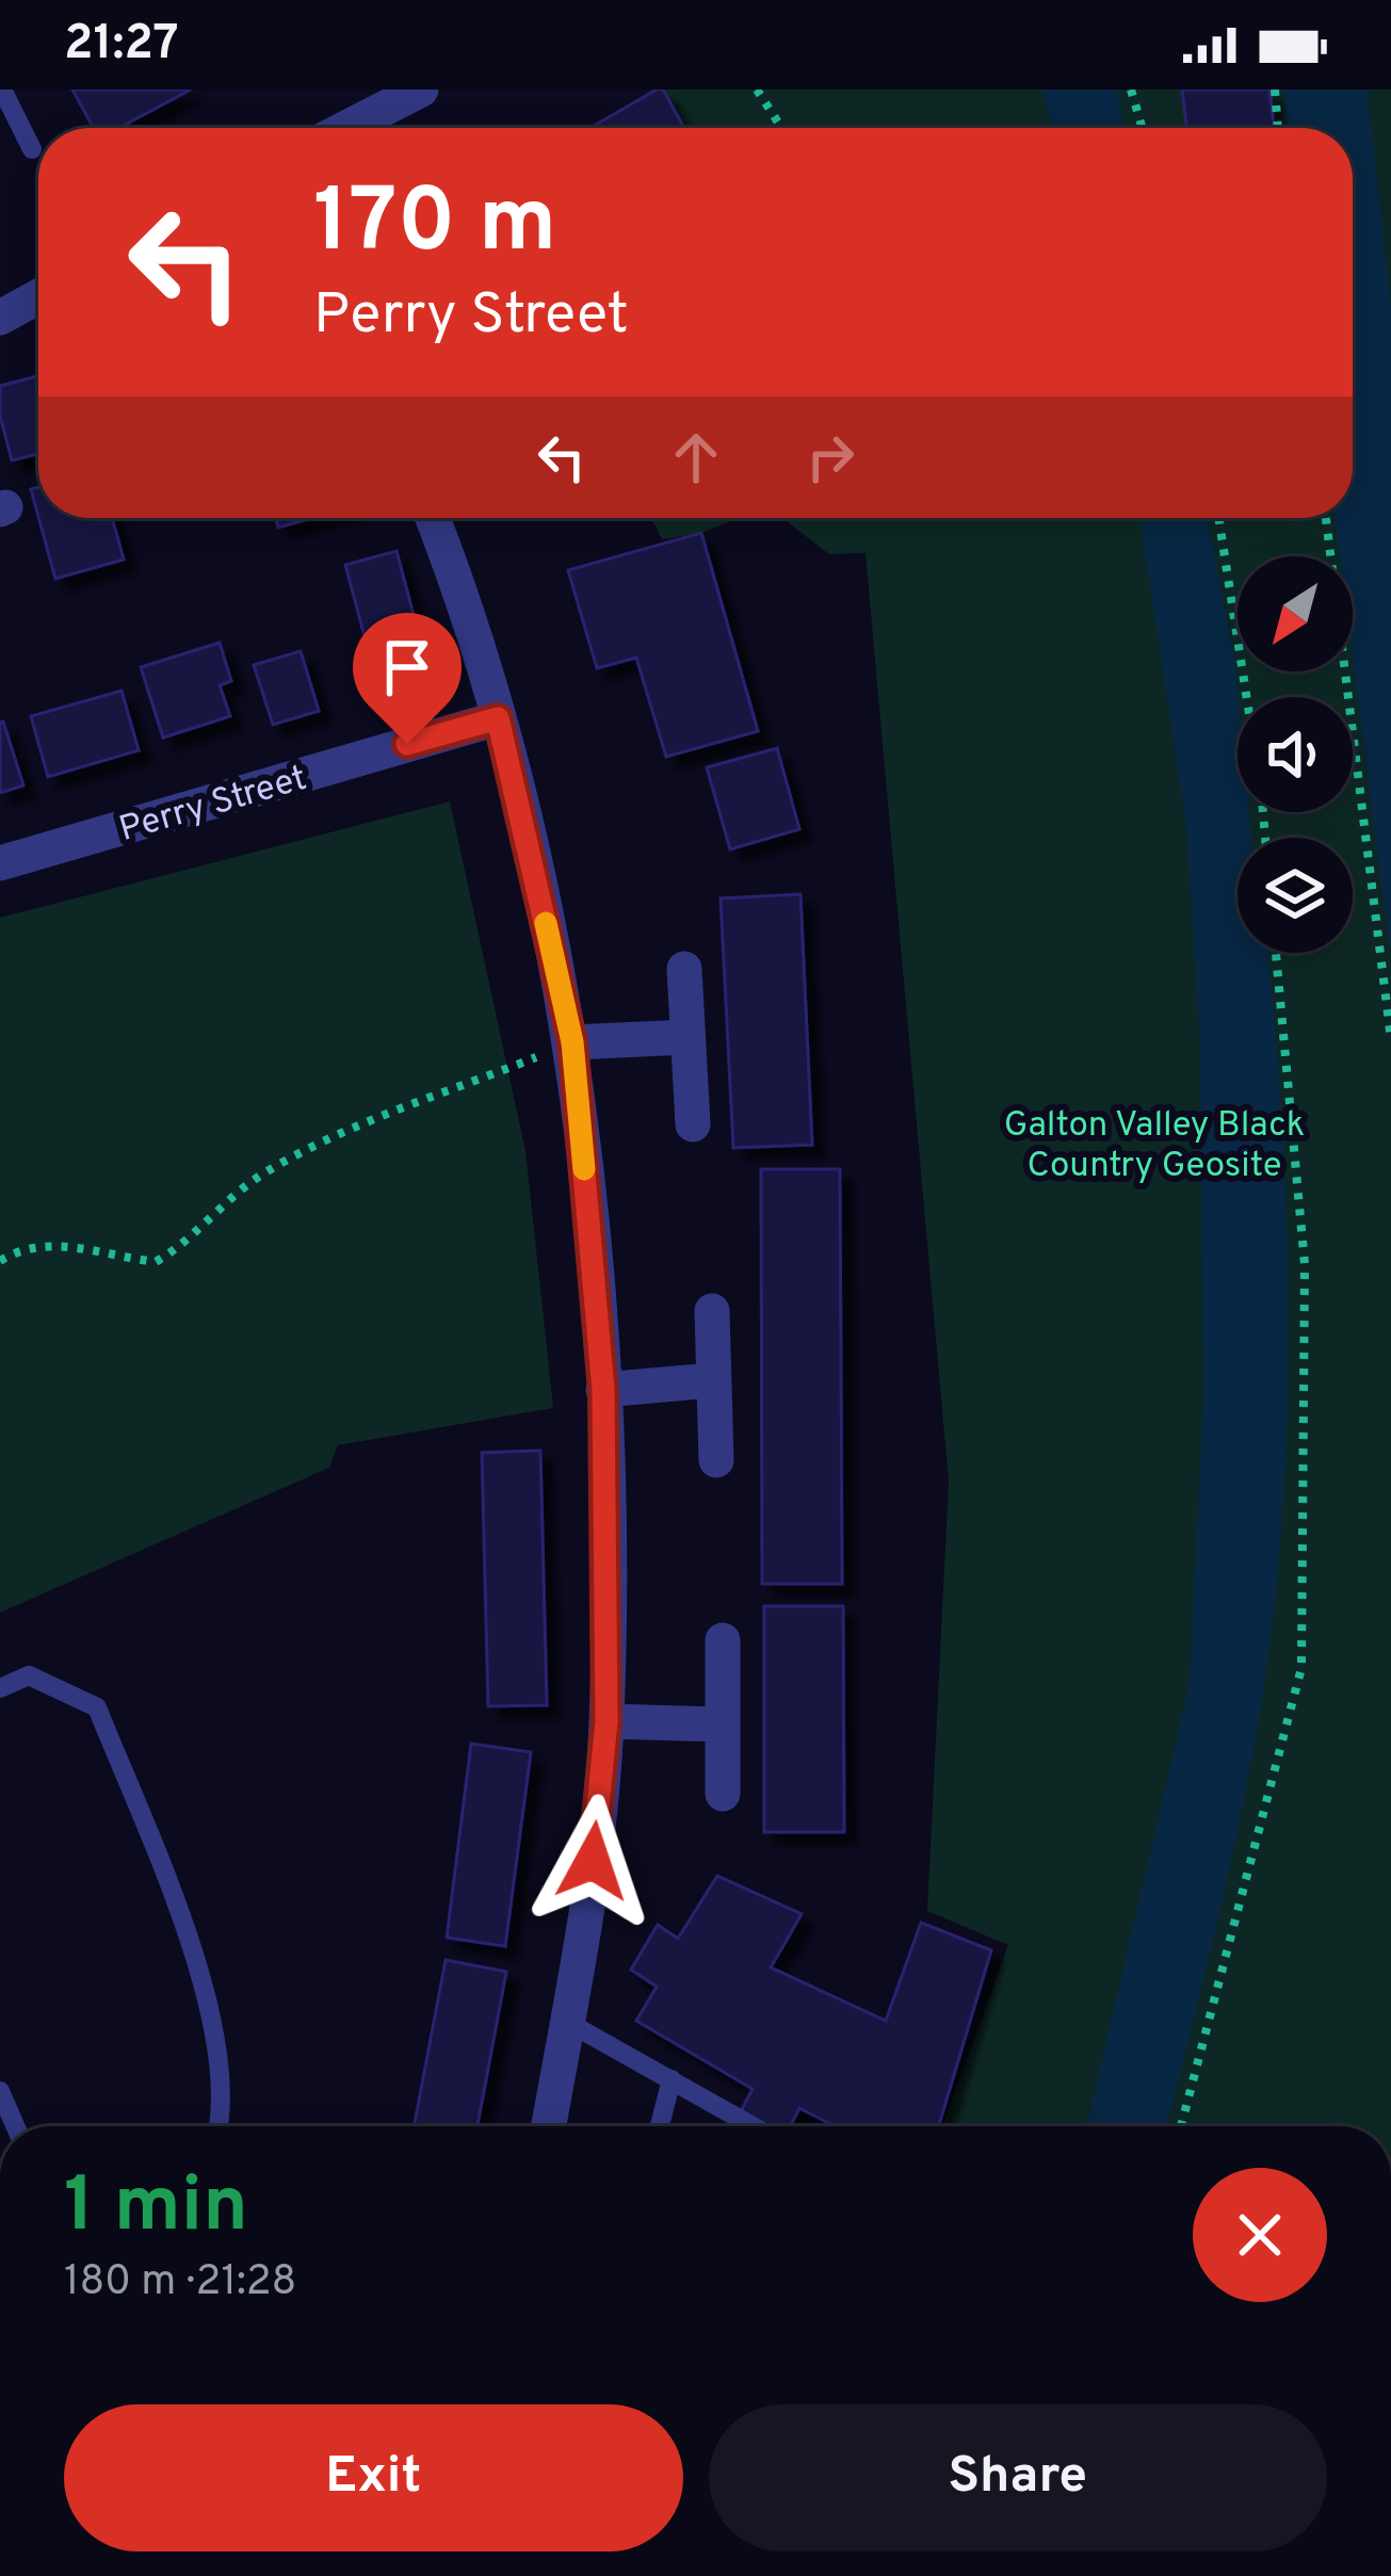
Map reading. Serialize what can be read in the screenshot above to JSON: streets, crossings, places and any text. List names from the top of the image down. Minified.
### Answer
{"streets":{"street":["Perry Street"]},"parks":["Galton Valley Black Country Geosite"],"north":"bottom left","page":{"status":"21:27","turn":["170 m","Perry Street"],"heading":["1 min","180 m · 21:28"],"buttons":["Exit","Share"]}}
